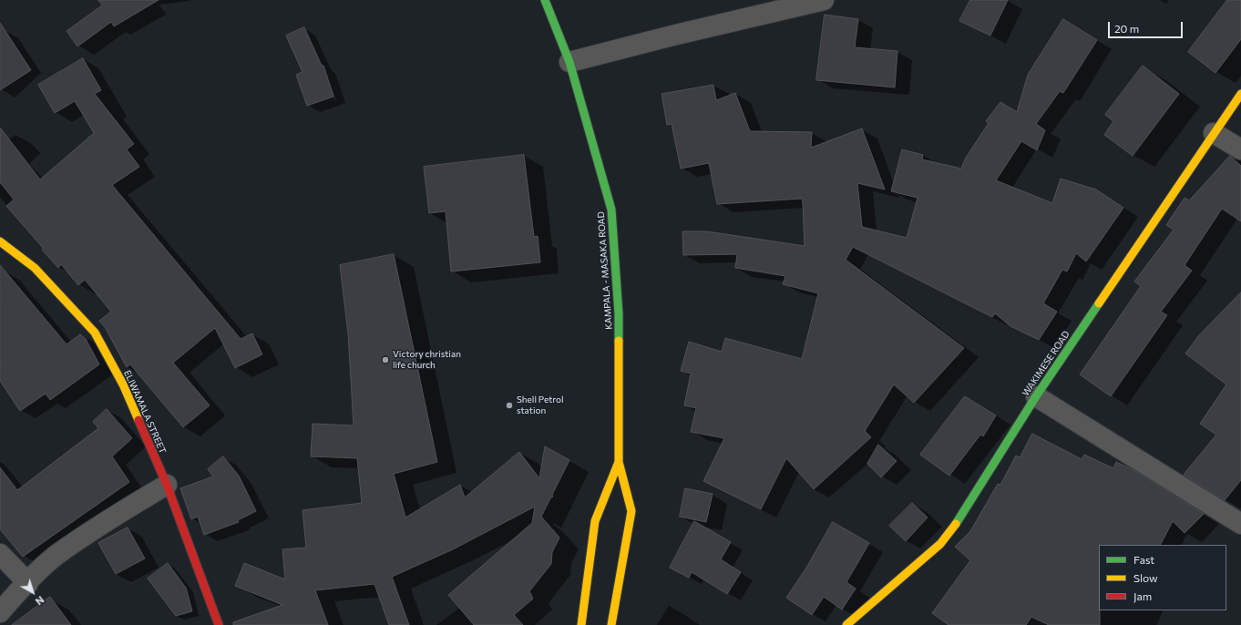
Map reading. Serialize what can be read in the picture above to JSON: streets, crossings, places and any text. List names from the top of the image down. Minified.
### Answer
{"streets":{"main road":["KAMPALA - MASAKA ROAD","WAKIMESE ROAD","ELIWAMALA STREET"]},"places":["Victory christian life church","Shell Petrol station"],"legend":["Fast","Slow","Jam"],"scale_bar":"20 m","north":"bottom right"}
